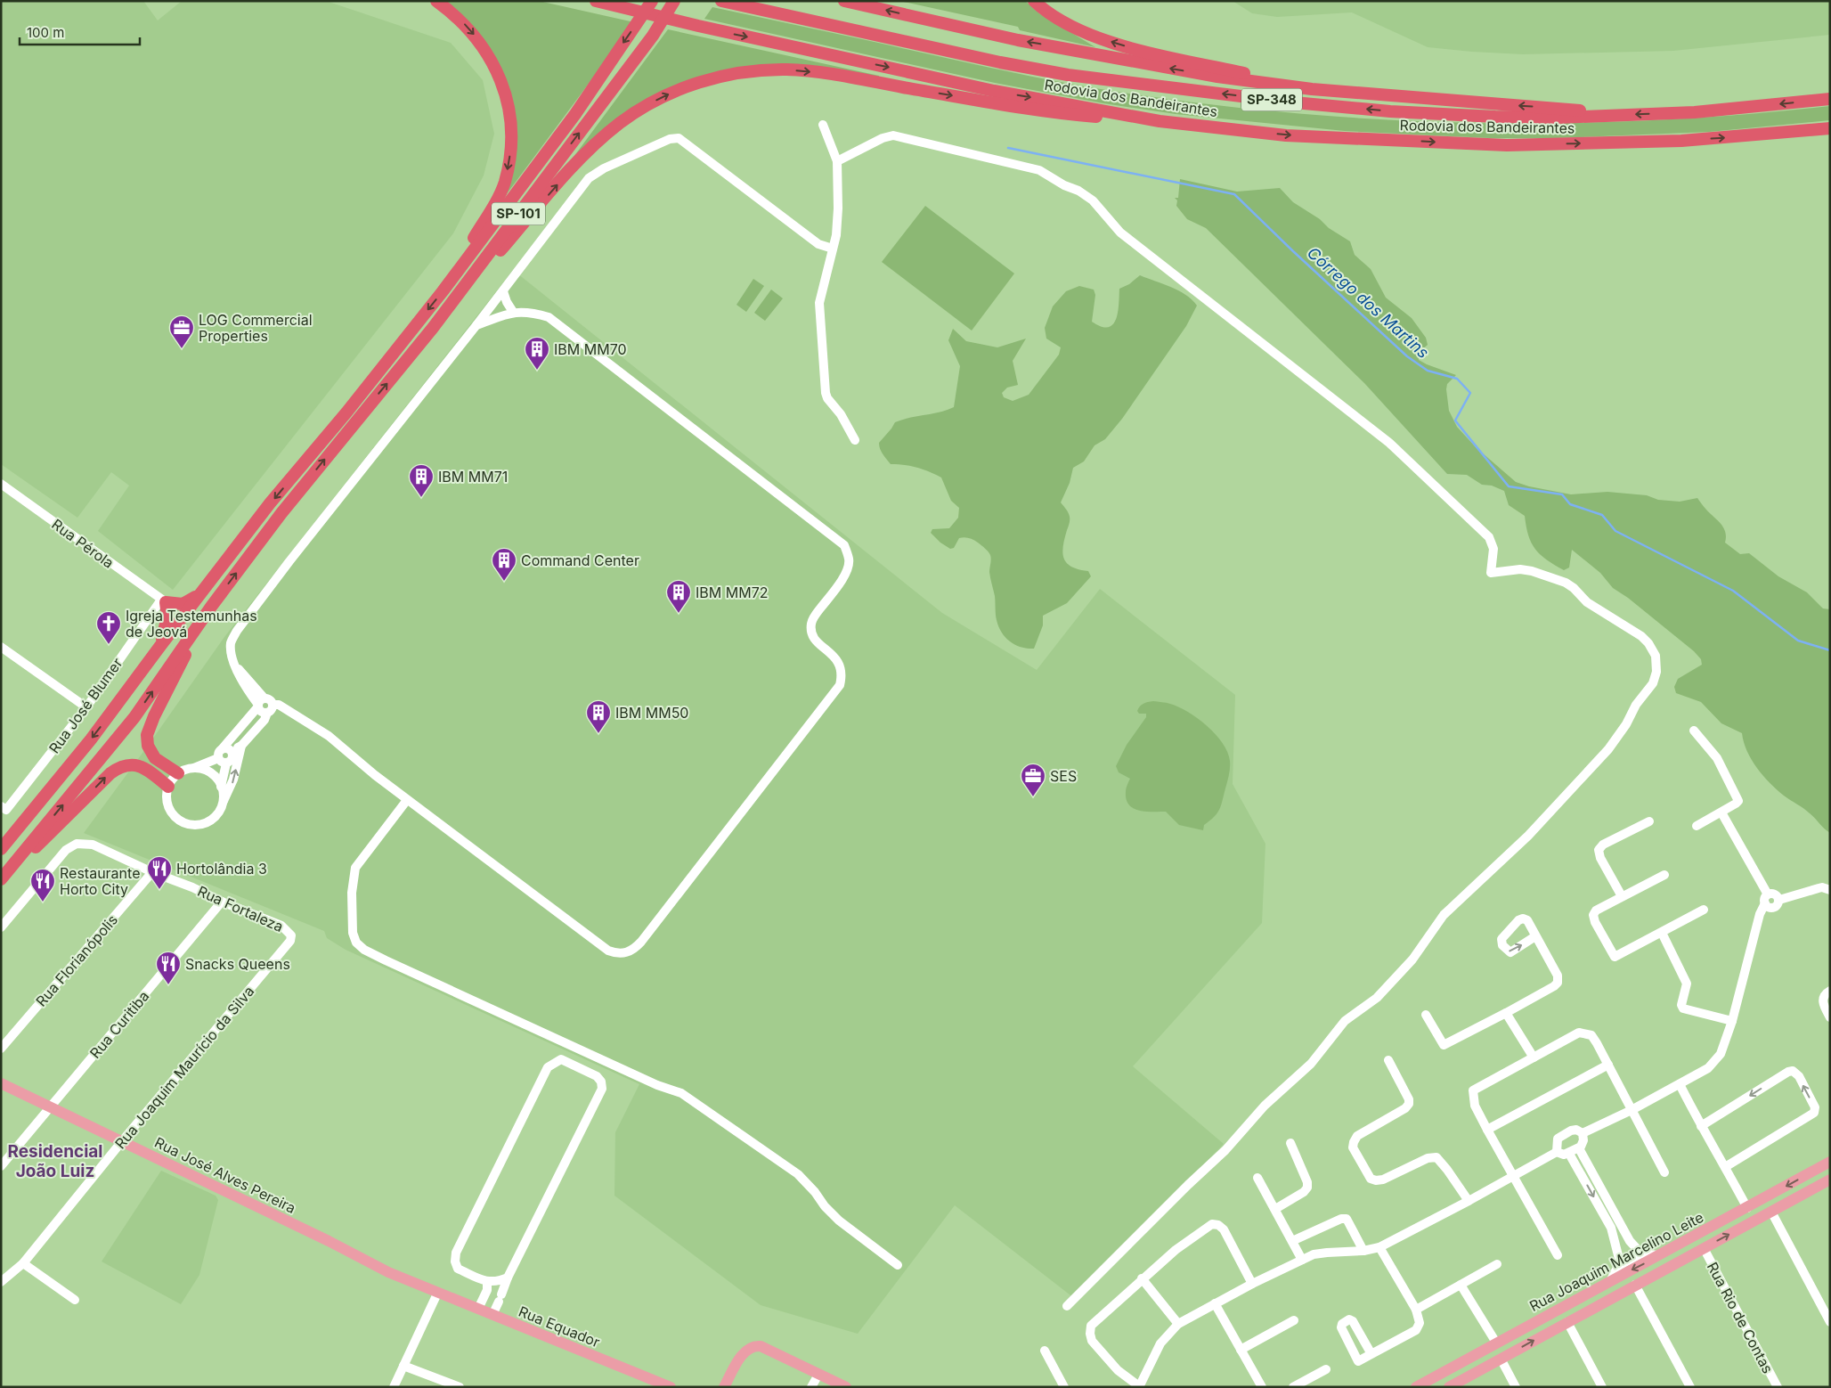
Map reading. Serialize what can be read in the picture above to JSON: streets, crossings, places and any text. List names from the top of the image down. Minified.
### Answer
{"streets":{"highway":["Rodovia dos Bandeirantes","SP-348","SP-101"],"main road":["Rua José Alves Pereira","Rua Joaquim Marcelino Leite","Rua Equador"],"street":["Rua Pérola","Rua José Blumer","Rua Fortaleza","Rua Florianópolis","Rua Curitiba","Rua Joaquim Maurício da Silva","Rua Rio de Contas"]},"crossings":[["Rua Pérola","Rua José Blumer"],["Rua Fortaleza","Rua Florianópolis"],["Rua Fortaleza","Rua Curitiba"],["Rua Fortaleza","Rua Joaquim Maurício da Silva"],["Rua Curitiba","Rua José Alves Pereira"],["Rua Joaquim Maurício da Silva","Rua José Alves Pereira"],["Rua José Alves Pereira","Rua Equador"],["Rua Joaquim Marcelino Leite","Rua Rio de Contas"]],"districts":["Residencial João Luiz"],"water":["Córrego dos Martins"],"places":{"office":["LOG Commercial Properties","SES"],"building":["IBM MM70","IBM MM71","Command Center","IBM MM72","IBM MM50"],"church":["Igreja Testemunhas de Jeová"],"restaurant":["Hortolândia 3","Restaurante Horto City","Snacks Queens"]},"scale_bar":"100 m"}
